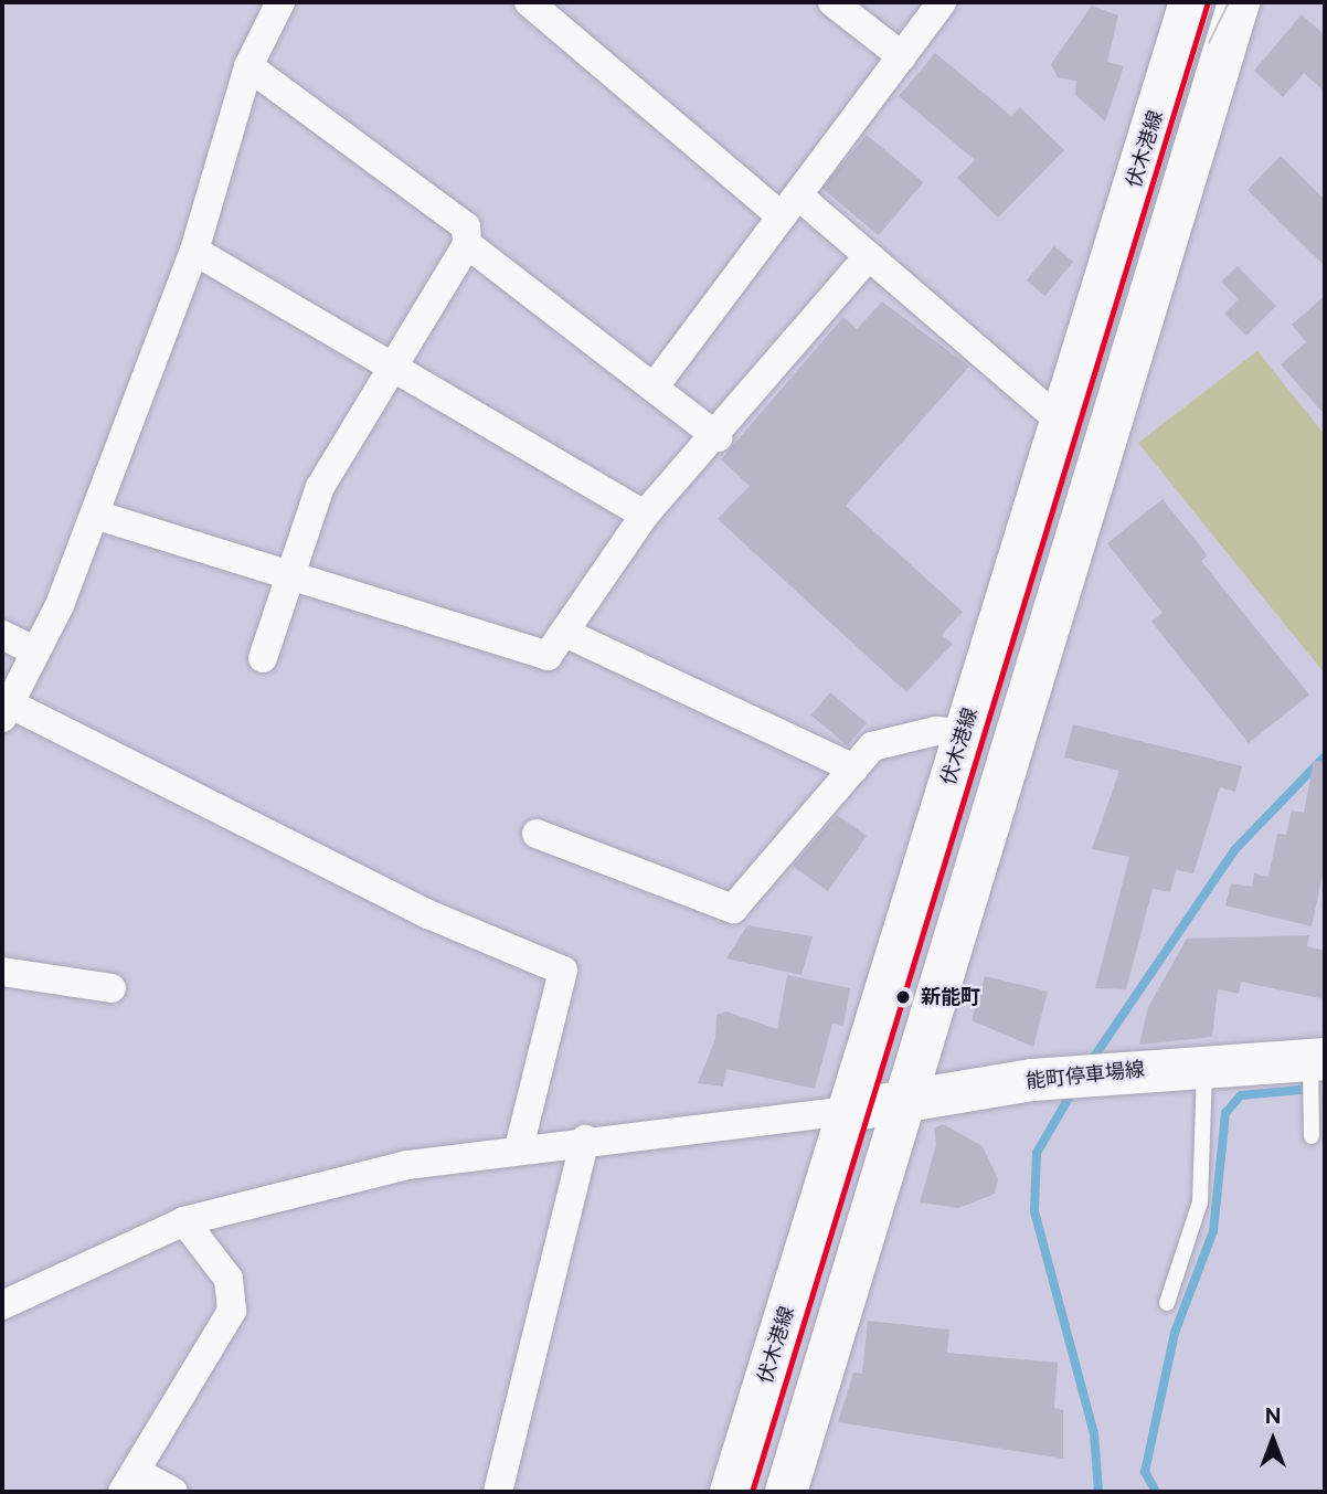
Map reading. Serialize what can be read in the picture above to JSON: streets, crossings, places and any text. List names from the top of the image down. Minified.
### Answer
{"streets":{"main road":["伏木港線","能町停車場線"]},"crossings":[["伏木港線","能町停車場線"]],"places":["新能町"],"north":"top"}
